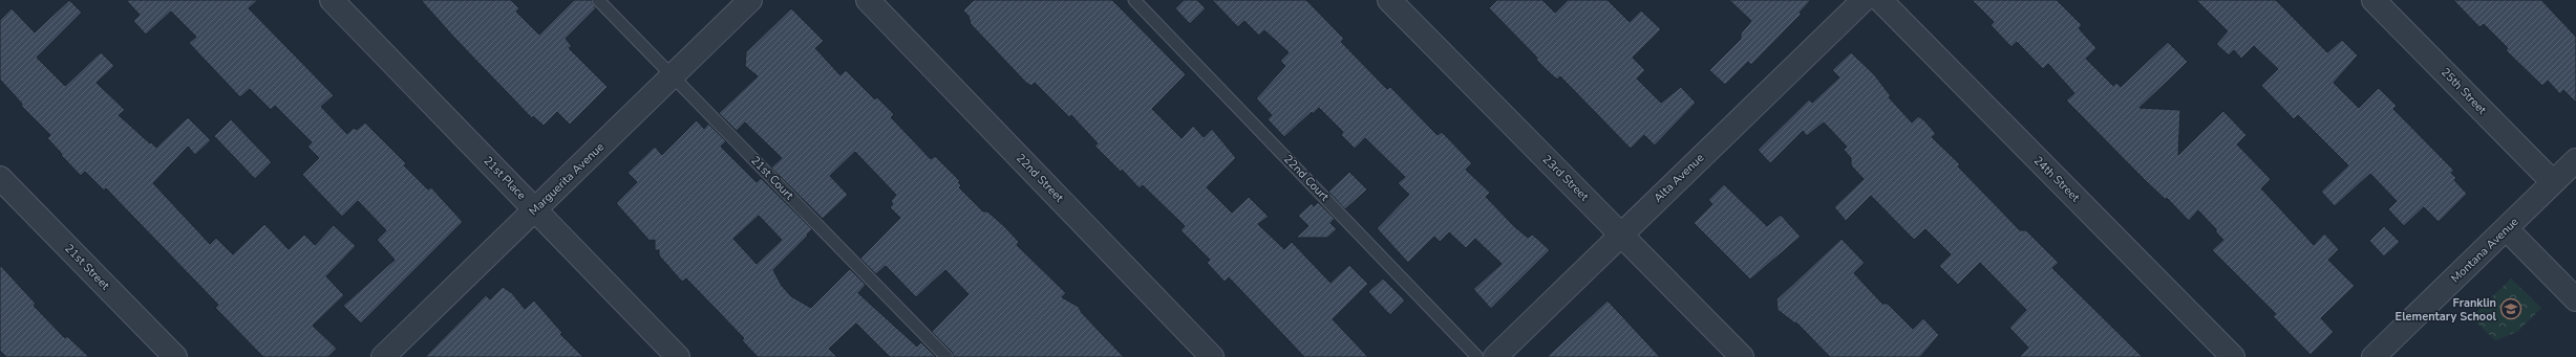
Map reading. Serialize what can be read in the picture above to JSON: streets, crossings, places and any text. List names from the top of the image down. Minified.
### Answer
{"streets":{"street":["25th Street","21st Place","22nd Street","23rd Street","Alta Avenue","Marguerita Avenue","24th Street","Montana Avenue","21st Street"],"lane":["21st Court","22nd Court"]},"crossings":[["25th Street","Montana Avenue"],["21st Place","Marguerita Avenue"],["21st Court","Marguerita Avenue"],["23rd Street","Alta Avenue"]],"places":{"school or university":["Franklin Elementary School"]}}
